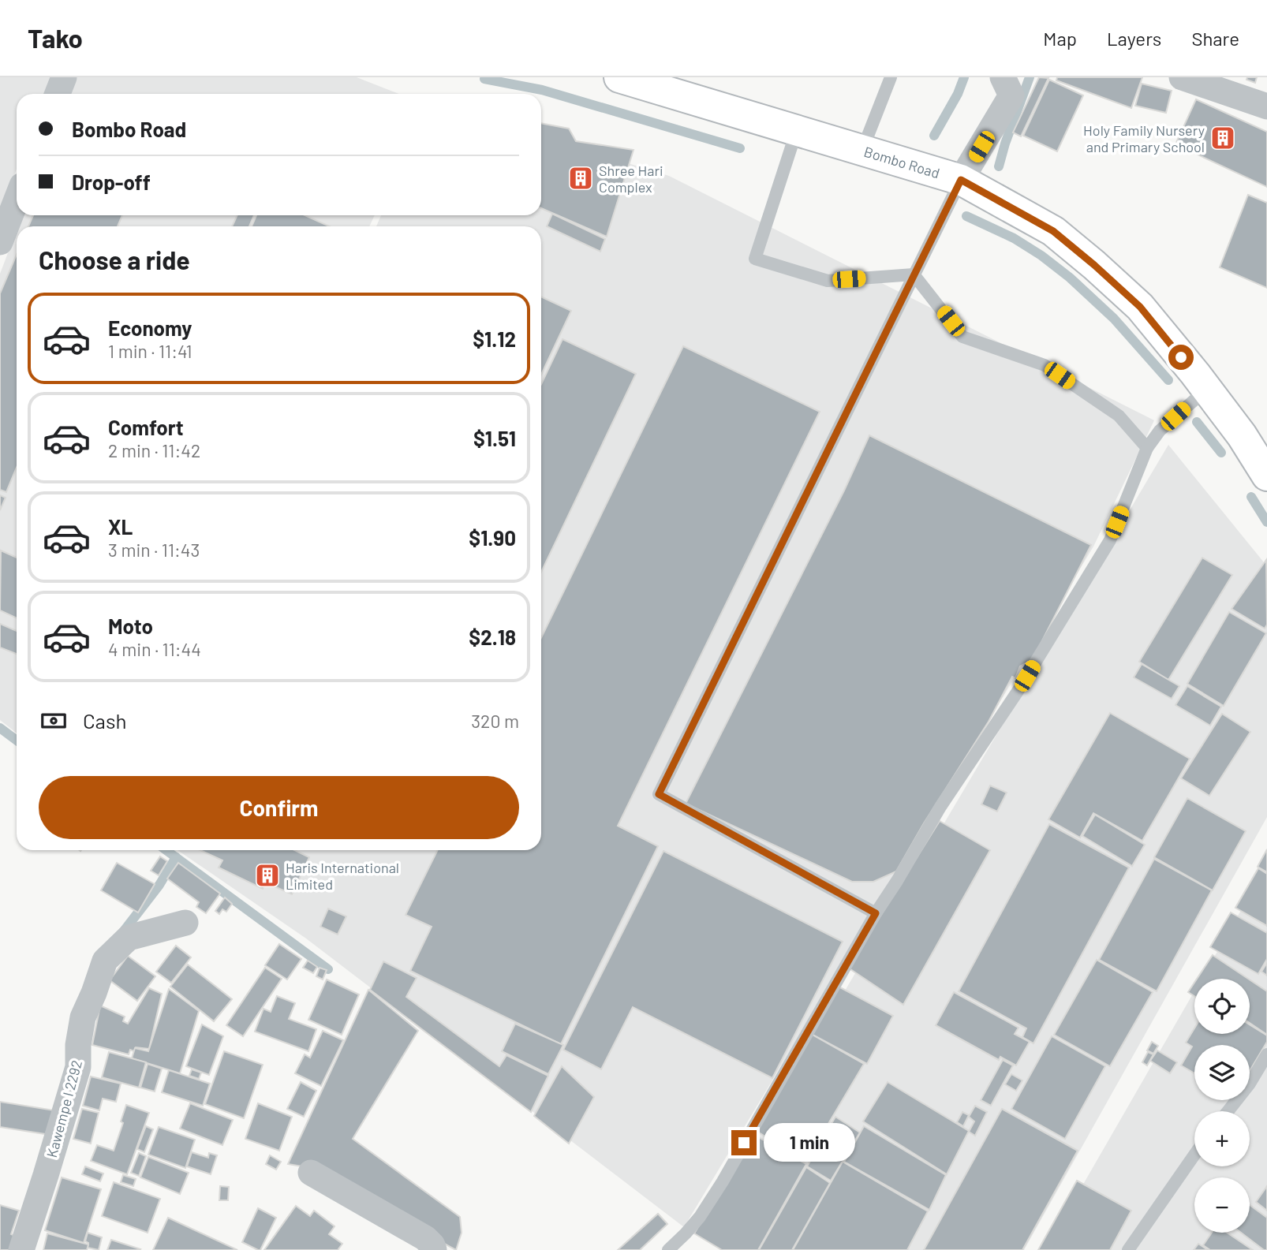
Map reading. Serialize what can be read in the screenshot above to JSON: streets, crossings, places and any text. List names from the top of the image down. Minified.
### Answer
{"streets":{"main road":["Bombo Road"],"street":["Kawempe I 2292"]},"places":{"building":["Holy Family Nursery and Primary School","Shree Hari Complex","Haris International Limited"]},"page":{"header":"Tako","nav":["Map","Layers","Share"],"banner":["Bombo Road","Drop-off"],"heading":"Choose a ride","list":[{"name":"Economy","note":"1 min · 11:41","value":"$1.12"},{"name":"Comfort","note":"2 min · 11:42","value":"$1.51"},{"name":"XL","note":"3 min · 11:43","value":"$1.90"},{"name":"Moto","note":"4 min · 11:44","value":"$2.18"}],"pay":["Cash","320 m"],"buttons":"Confirm","map_buttons":["+","−"],"bubble":"1 min"}}
